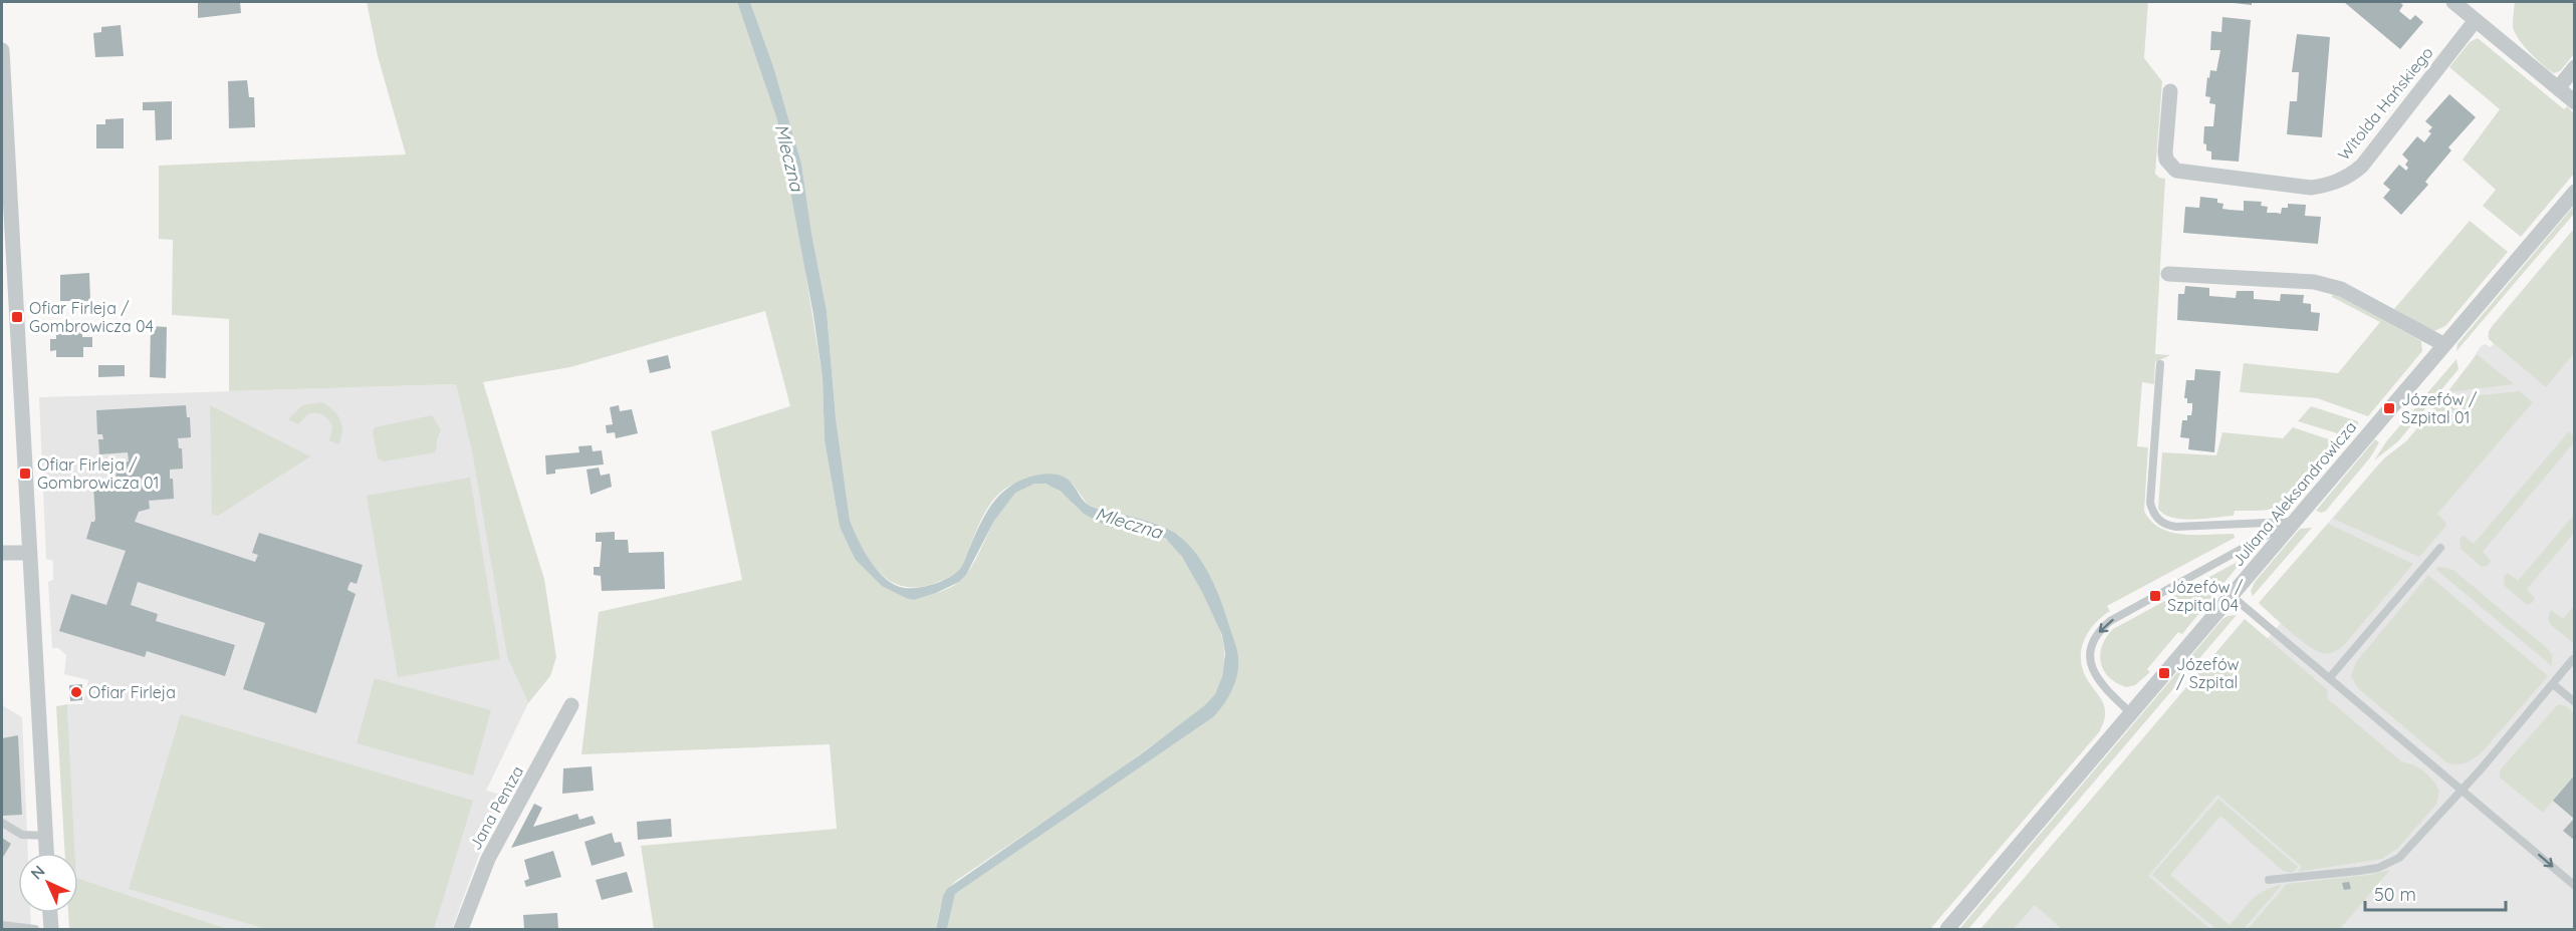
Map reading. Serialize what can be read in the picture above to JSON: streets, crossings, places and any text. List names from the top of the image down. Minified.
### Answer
{"streets":{"street":["Witolda Hańskiego","Juliana Aleksandrowicza","Jana Pentza"]},"water":["Mleczna"],"places":{"transit":["Ofiar Firleja / Gombrowicza 04","Józefów / Szpital 01","Ofiar Firleja / Gombrowicza 01","Józefów / Szpital 04","Józefów / Szpital"],"other":["Ofiar Firleja"]},"scale_bar":"50 m","north":"top left"}
